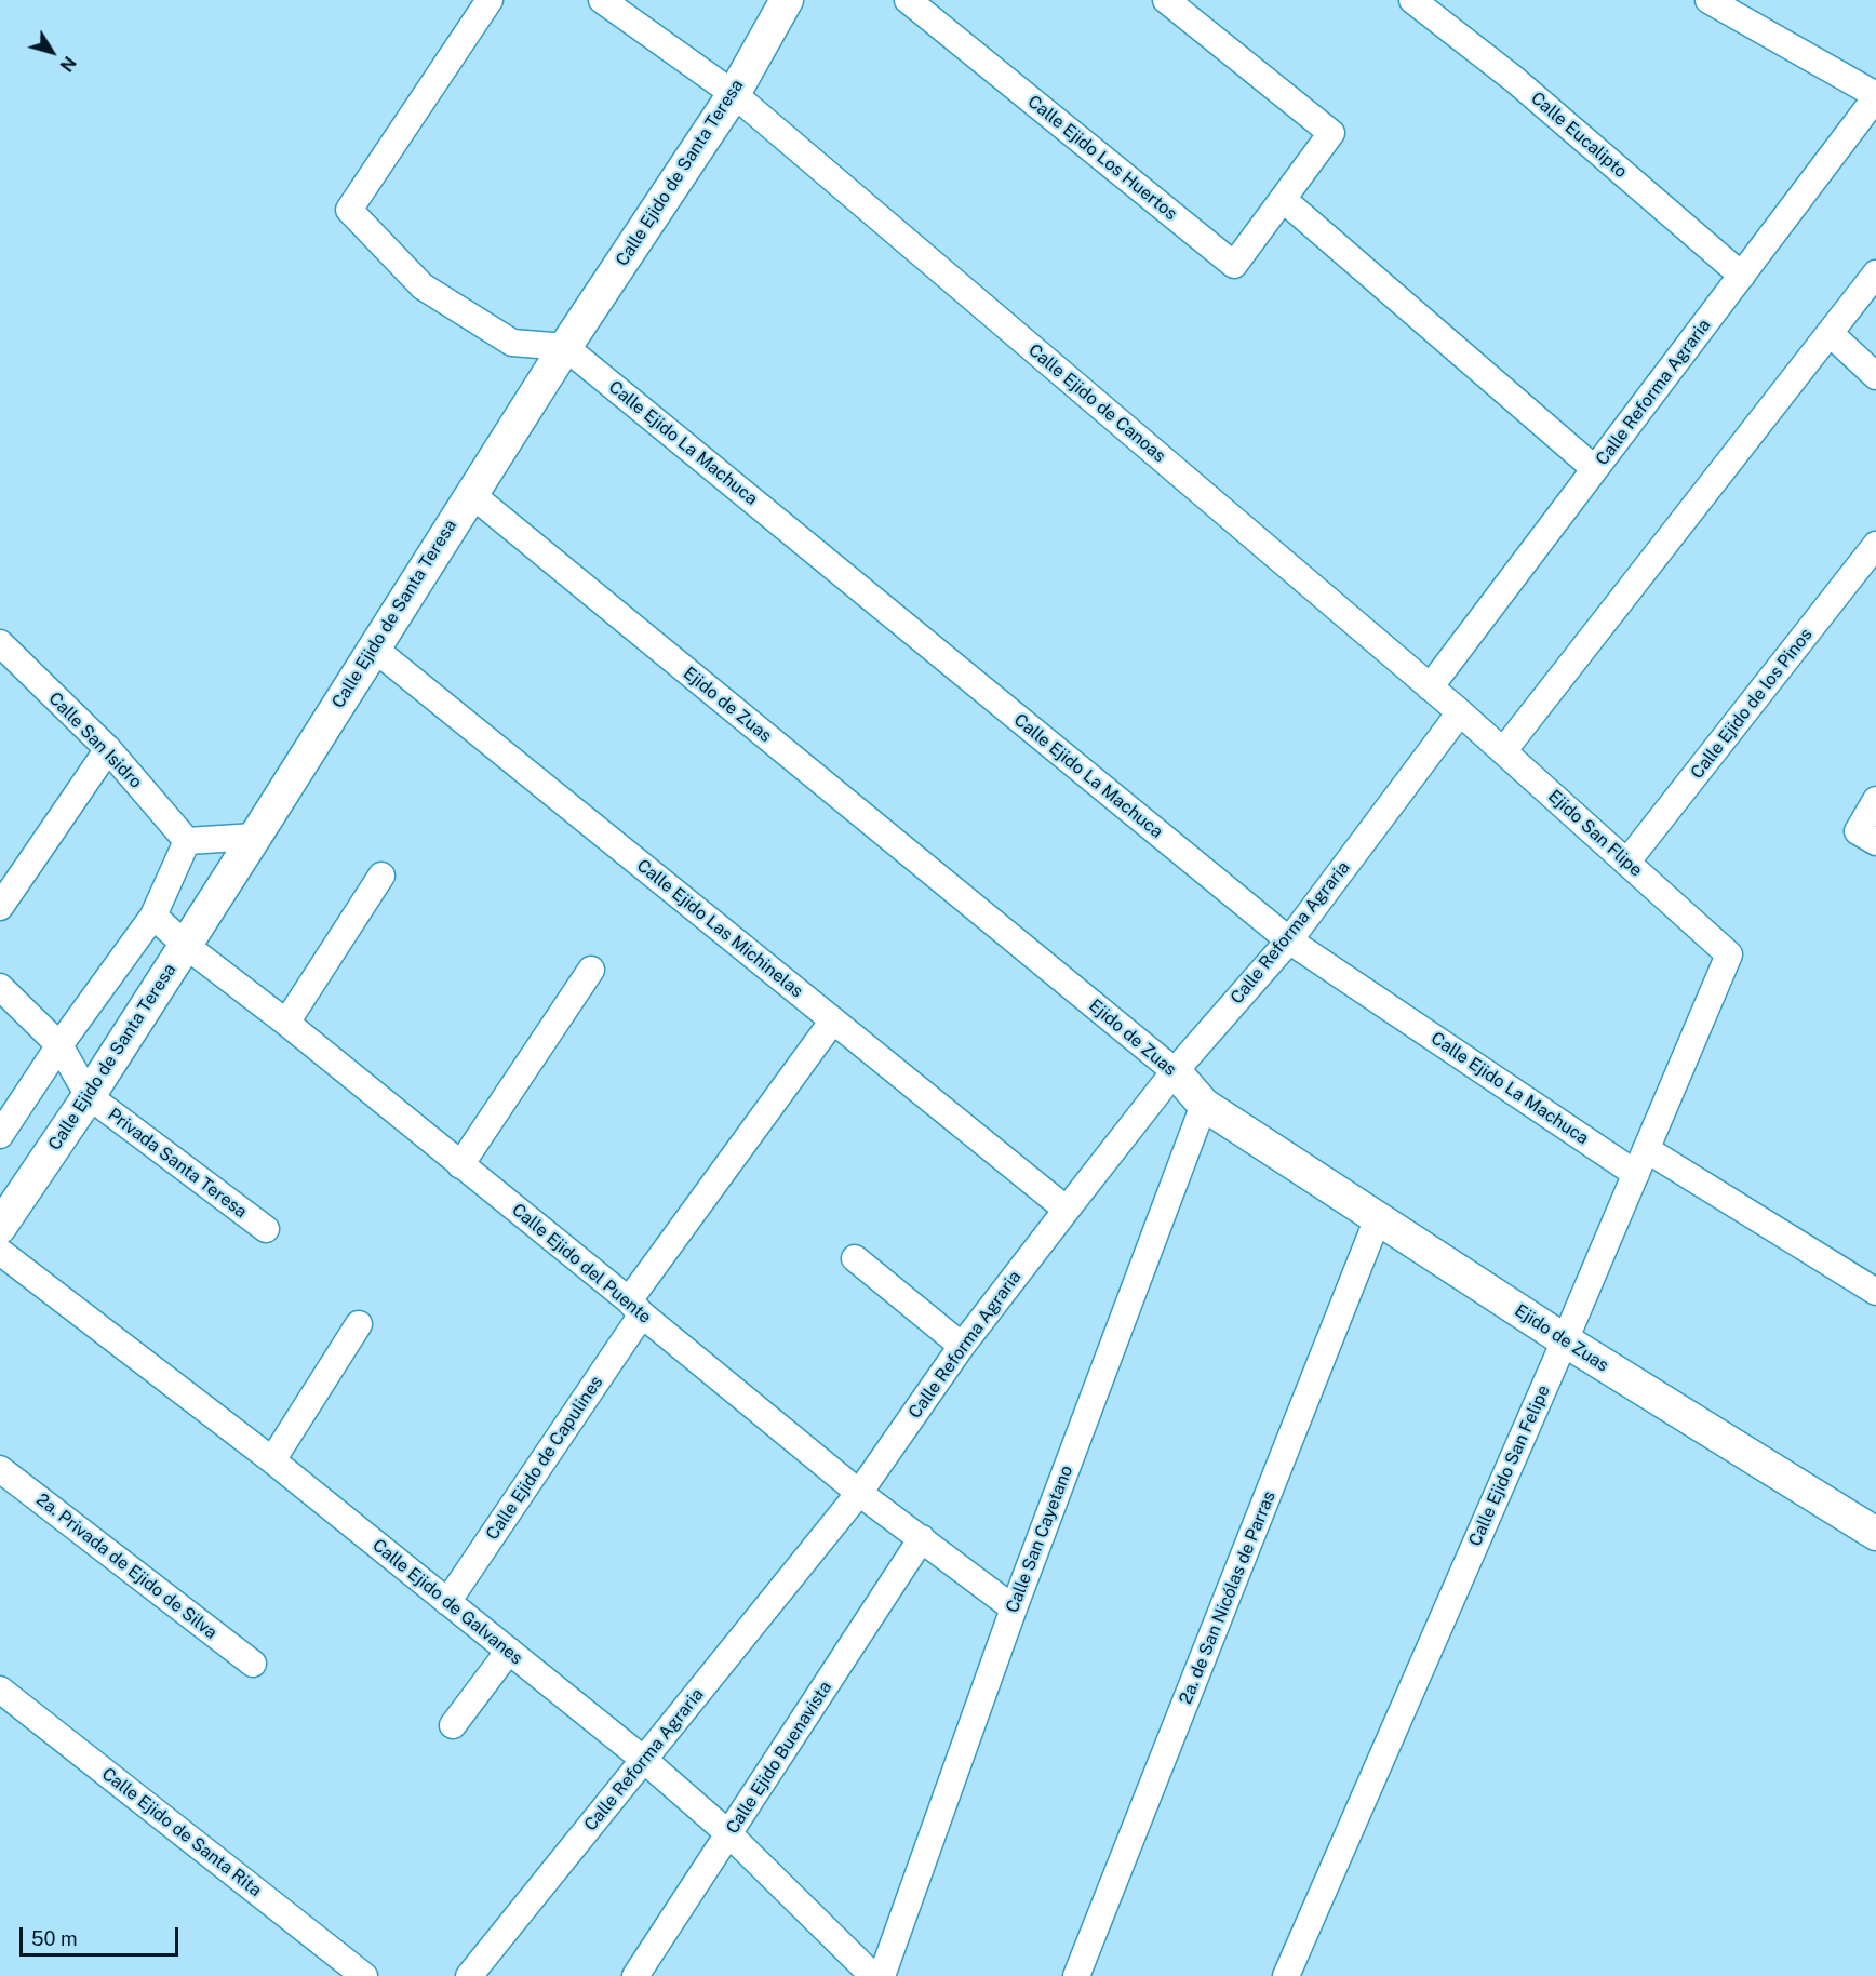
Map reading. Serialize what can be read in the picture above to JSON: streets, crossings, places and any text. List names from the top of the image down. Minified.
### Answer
{"streets":{"street":["Calle Eucalipto","Calle Ejido Los Huertos","Calle Ejido de Santa Teresa","Calle Reforma Agraria","Calle Ejido de Canoas","Calle Ejido La Machuca","Calle Ejido de los Pinos","Ejido de Zuas","Calle San Isidro","Ejido San Flipe","Calle Ejido Las Michinelas","Privada Santa Teresa","Calle Ejido del Puente","Calle Ejido de Capulines","Calle Ejido San Felipe","Calle San Cayetano","2a. Privada de Ejido de Silva","2a. de San Nicólas de Parras","Calle Ejido de Galvanes","Calle Ejido Buenavista","Calle Ejido de Santa Rita"]},"crossings":[["Calle Eucalipto","Calle Reforma Agraria"],["Calle Ejido de Santa Teresa","Calle Ejido de Canoas"],["Calle Ejido de Santa Teresa","Calle Ejido La Machuca"],["Calle Ejido de Santa Teresa","Ejido de Zuas"],["Calle Ejido de Santa Teresa","Calle Ejido Las Michinelas"],["Calle Ejido de Santa Teresa","Privada Santa Teresa"],["Calle Ejido de Santa Teresa","Calle Ejido del Puente"],["Calle Reforma Agraria","Calle Ejido de Canoas"],["Calle Reforma Agraria","Calle Ejido La Machuca"],["Calle Reforma Agraria","Ejido de Zuas"],["Calle Reforma Agraria","Ejido San Flipe"],["Calle Reforma Agraria","Calle Ejido Las Michinelas"],["Calle Reforma Agraria","Calle Ejido del Puente"],["Calle Reforma Agraria","Calle Ejido de Galvanes"],["Calle Ejido de Canoas","Ejido San Flipe"],["Calle Ejido La Machuca","Calle Ejido San Felipe"],["Calle Ejido de los Pinos","Ejido San Flipe"],["Ejido de Zuas","Calle Ejido San Felipe"],["Ejido de Zuas","Calle San Cayetano"],["Ejido de Zuas","2a. de San Nicólas de Parras"],["Ejido San Flipe","Calle Ejido San Felipe"],["Calle Ejido Las Michinelas","Calle Ejido de Capulines"],["Calle Ejido del Puente","Calle Ejido de Capulines"],["Calle Ejido del Puente","Calle San Cayetano"],["Calle Ejido del Puente","Calle Ejido Buenavista"],["Calle Ejido de Capulines","Calle Ejido de Galvanes"],["Calle Ejido de Galvanes","Calle Ejido Buenavista"]],"scale_bar":"50 m","north":"bottom right"}
